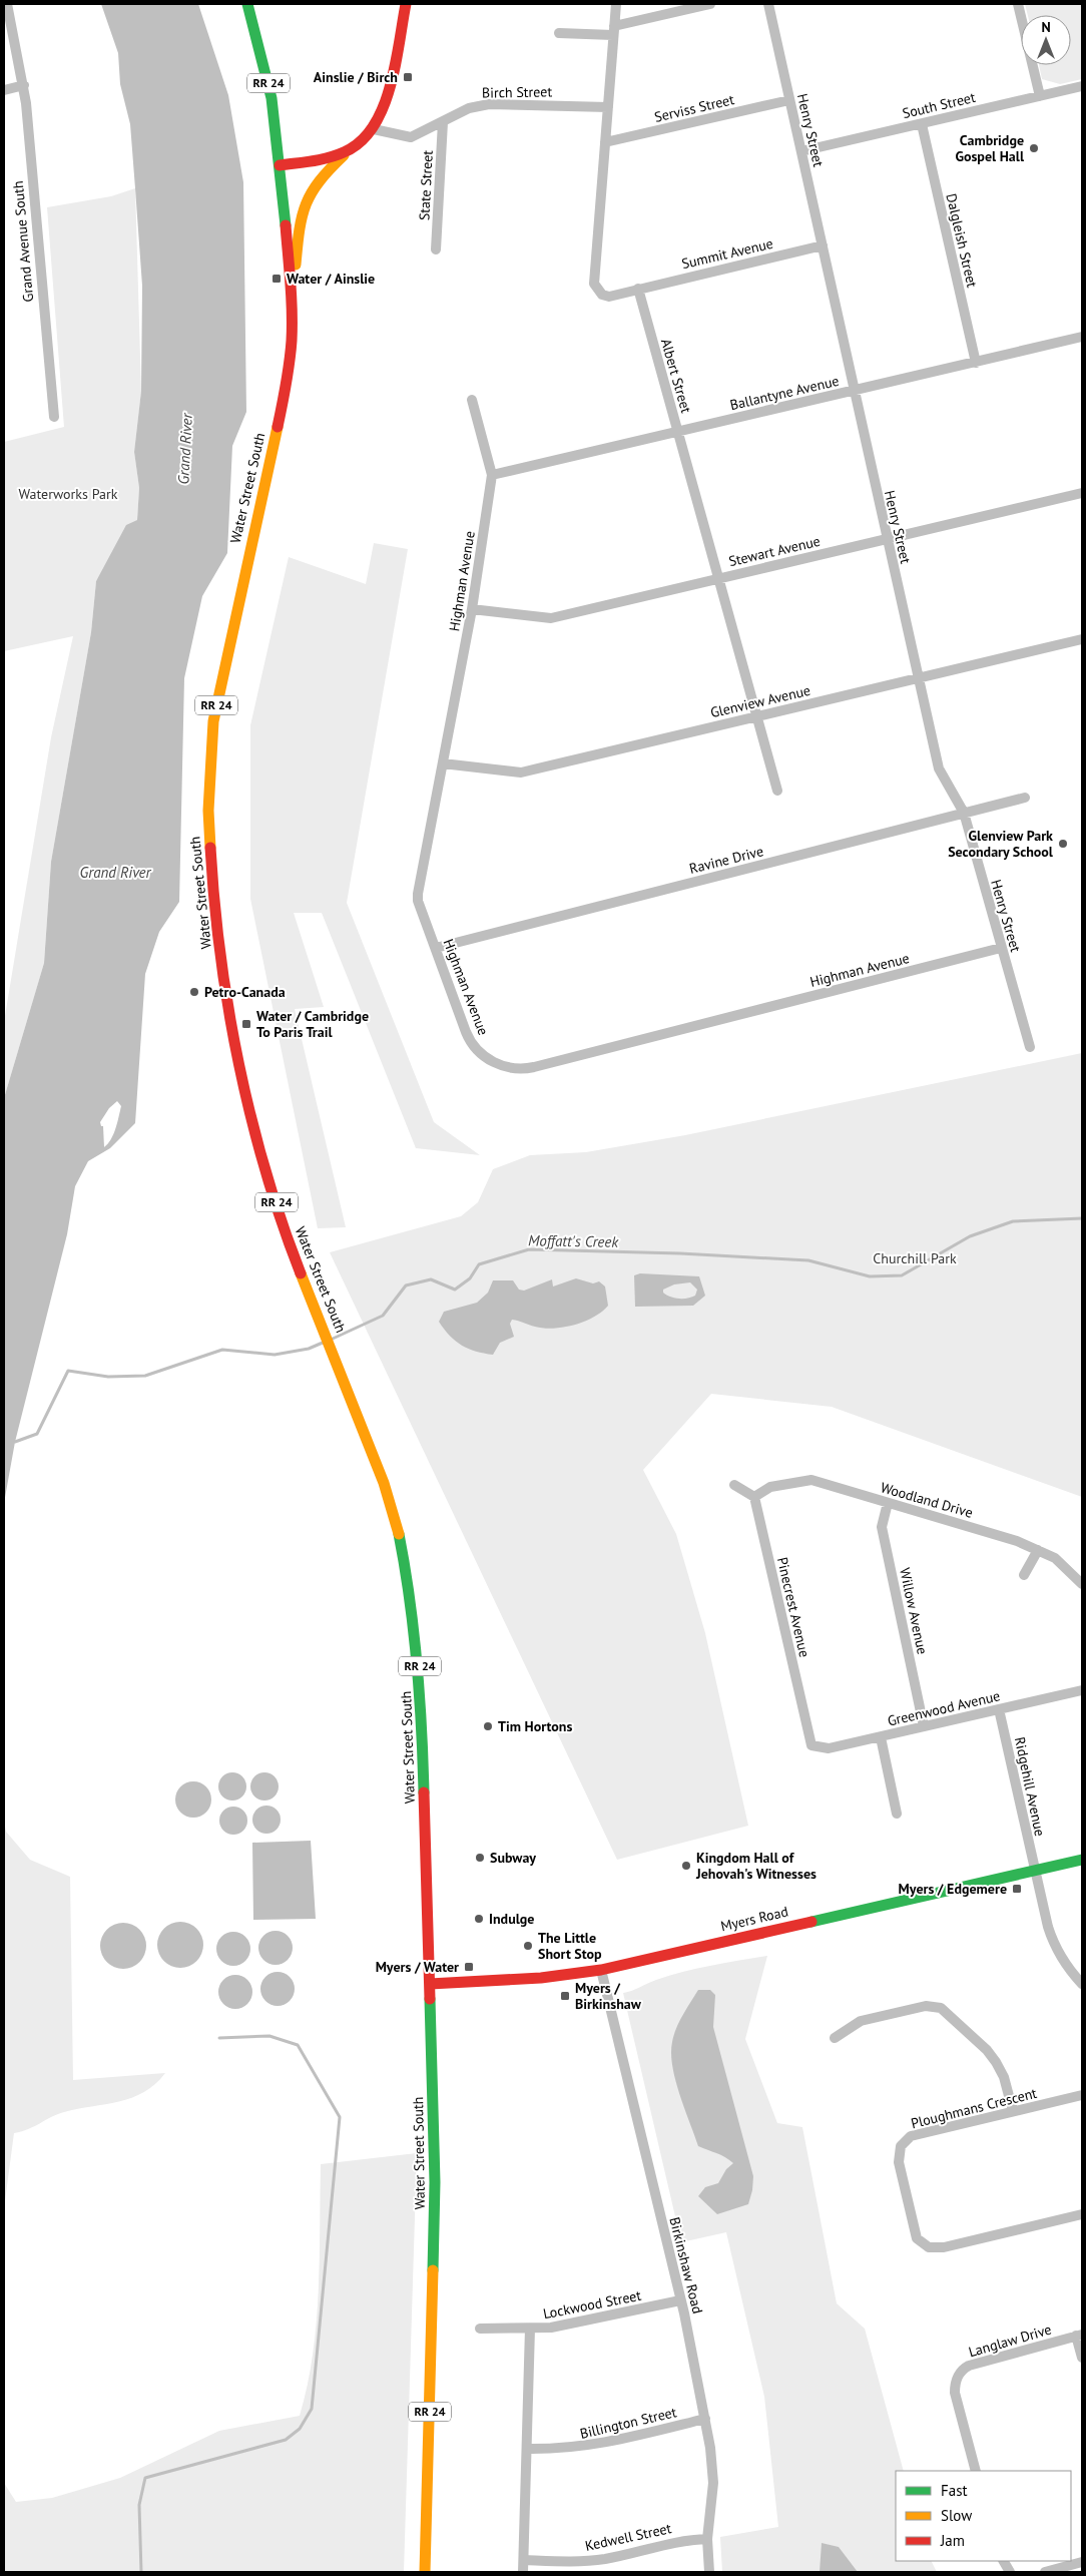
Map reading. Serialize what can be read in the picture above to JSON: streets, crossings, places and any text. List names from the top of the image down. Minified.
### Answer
{"streets":{"main road":["RR 24","Water Street South","Myers Road"],"street":["Birch Street","South Street","Serviss Street","Henry Street","State Street","Dalgleish Street","Grand Avenue South","Summit Avenue","Albert Street","Ballantyne Avenue","Stewart Avenue","Highman Avenue","Glenview Avenue","Ravine Drive","Woodland Drive","Pinecrest Avenue","Willow Avenue","Greenwood Avenue","Ridgehill Avenue","Ploughmans Crescent","Birkinshaw Road","Lockwood Street","Langlaw Drive","Billington Street","Kedwell Street"]},"crossings":[["Birch Street","State Street"],["South Street","Henry Street"],["South Street","Dalgleish Street"],["Serviss Street","Henry Street"],["Henry Street","Summit Avenue"],["Henry Street","Ballantyne Avenue"],["Henry Street","Stewart Avenue"],["Henry Street","Highman Avenue"],["Henry Street","Glenview Avenue"],["Henry Street","Ravine Drive"],["Dalgleish Street","Ballantyne Avenue"],["Summit Avenue","Albert Street"],["Albert Street","Ballantyne Avenue"],["Albert Street","Stewart Avenue"],["Albert Street","Glenview Avenue"],["Ballantyne Avenue","Highman Avenue"],["Water Street South","Myers Road"],["Stewart Avenue","Highman Avenue"],["Highman Avenue","Glenview Avenue"],["Highman Avenue","Ravine Drive"],["Woodland Drive","Pinecrest Avenue"],["Woodland Drive","Willow Avenue"],["Pinecrest Avenue","Greenwood Avenue"],["Willow Avenue","Greenwood Avenue"],["Greenwood Avenue","Ridgehill Avenue"],["Ridgehill Avenue","Myers Road"],["Myers Road","Birkinshaw Road"],["Birkinshaw Road","Lockwood Street"],["Birkinshaw Road","Billington Street"],["Birkinshaw Road","Kedwell Street"]],"water":["Grand River","Moffatt's Creek"],"parks":["Waterworks Park","Churchill Park"],"places":{"transit":["Ainslie / Birch","Water / Ainslie","Water / Cambridge To Paris Trail","Myers / Edgemere","Myers / Water","Myers / Birkinshaw"],"other":["Cambridge Gospel Hall","Glenview Park Secondary School","Petro-Canada","Tim Hortons","Subway","Kingdom Hall of Jehovah's Witnesses","Indulge","The Little Short Stop"]},"legend":["Fast","Slow","Jam"],"north":"top"}
